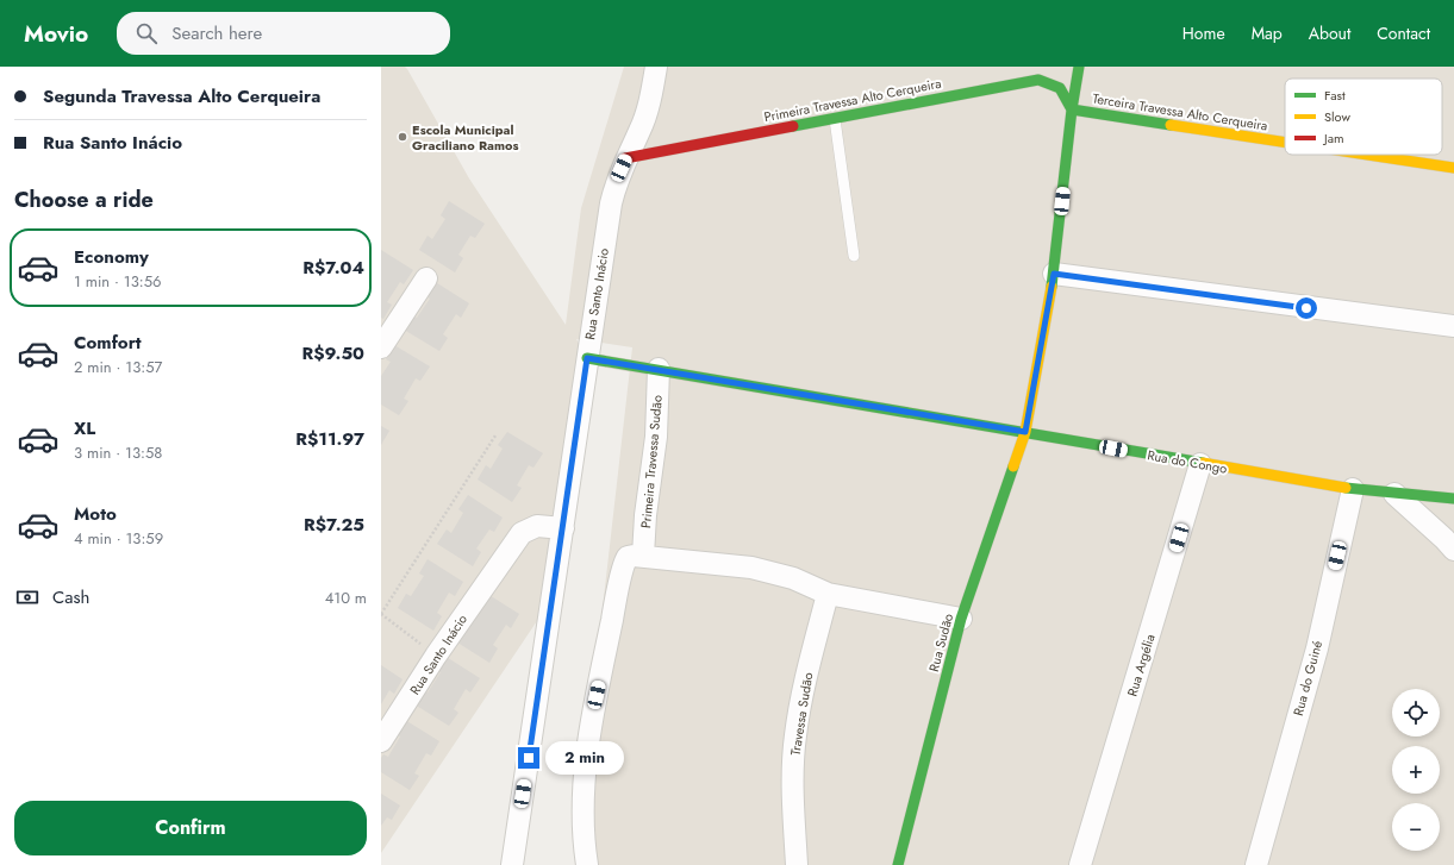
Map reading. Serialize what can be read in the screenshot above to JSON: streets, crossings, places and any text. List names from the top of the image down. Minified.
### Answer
{"streets":{"street":["Primeira Travessa Alto Cerqueira","Terceira Travessa Alto Cerqueira","Rua Santo Inácio","Primeira Travessa Sudão","Rua do Congo","Rua Sudão","Rua Argélia","Rua do Guiné","Travessa Sudão"]},"crossings":[["Primeira Travessa Alto Cerqueira","Terceira Travessa Alto Cerqueira"],["Primeira Travessa Alto Cerqueira","Rua Santo Inácio"],["Primeira Travessa Alto Cerqueira","Rua Sudão"],["Terceira Travessa Alto Cerqueira","Rua Sudão"],["Rua Santo Inácio","Rua do Congo"],["Primeira Travessa Sudão","Rua do Congo"],["Rua do Congo","Rua Sudão"],["Rua do Congo","Rua Argélia"],["Rua do Congo","Rua do Guiné"]],"places":["Escola Municipal Graciliano Ramos"],"legend":["Fast","Slow","Jam"],"page":{"header":"Movio","search":"Search here","nav":["Home","Map","About","Contact"],"banner":["Segunda Travessa Alto Cerqueira","Rua Santo Inácio"],"heading":"Choose a ride","list":[{"name":"Economy","note":"1 min · 13:56","value":"R$7.04"},{"name":"Comfort","note":"2 min · 13:57","value":"R$9.50"},{"name":"XL","note":"3 min · 13:58","value":"R$11.97"},{"name":"Moto","note":"4 min · 13:59","value":"R$7.25"}],"pay":["Cash","410 m"],"map_buttons":["+","−"],"bubble":"2 min","buttons":"Confirm"}}
